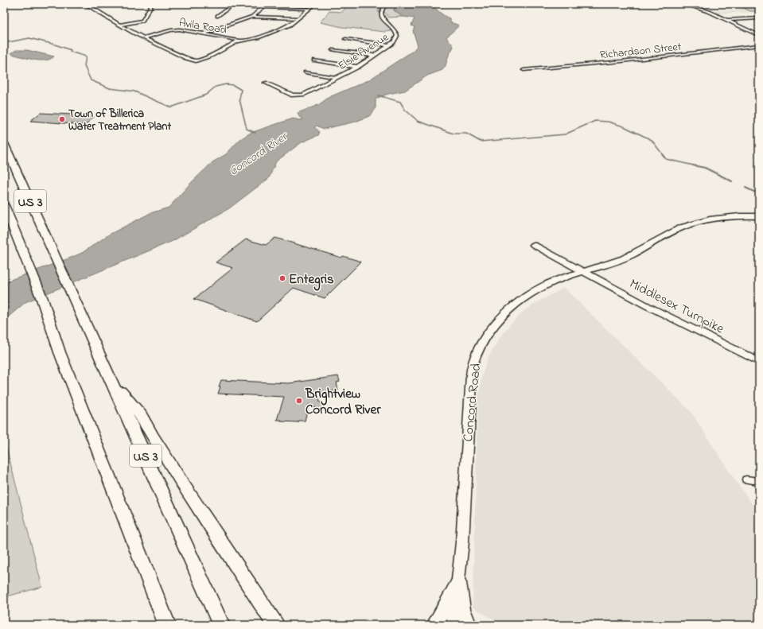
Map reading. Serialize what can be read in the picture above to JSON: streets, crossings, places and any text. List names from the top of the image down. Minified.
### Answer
{"streets":{"highway":["US 3"],"main road":["Middlesex Turnpike","Concord Road"],"street":["Avila Road","Richardson Street","Elsie Avenue"]},"crossings":[["Middlesex Turnpike","Concord Road"]],"water":["Concord River"],"places":["Town of Billerica Water Treatment Plant","Entegris","Brightview Concord River"]}
